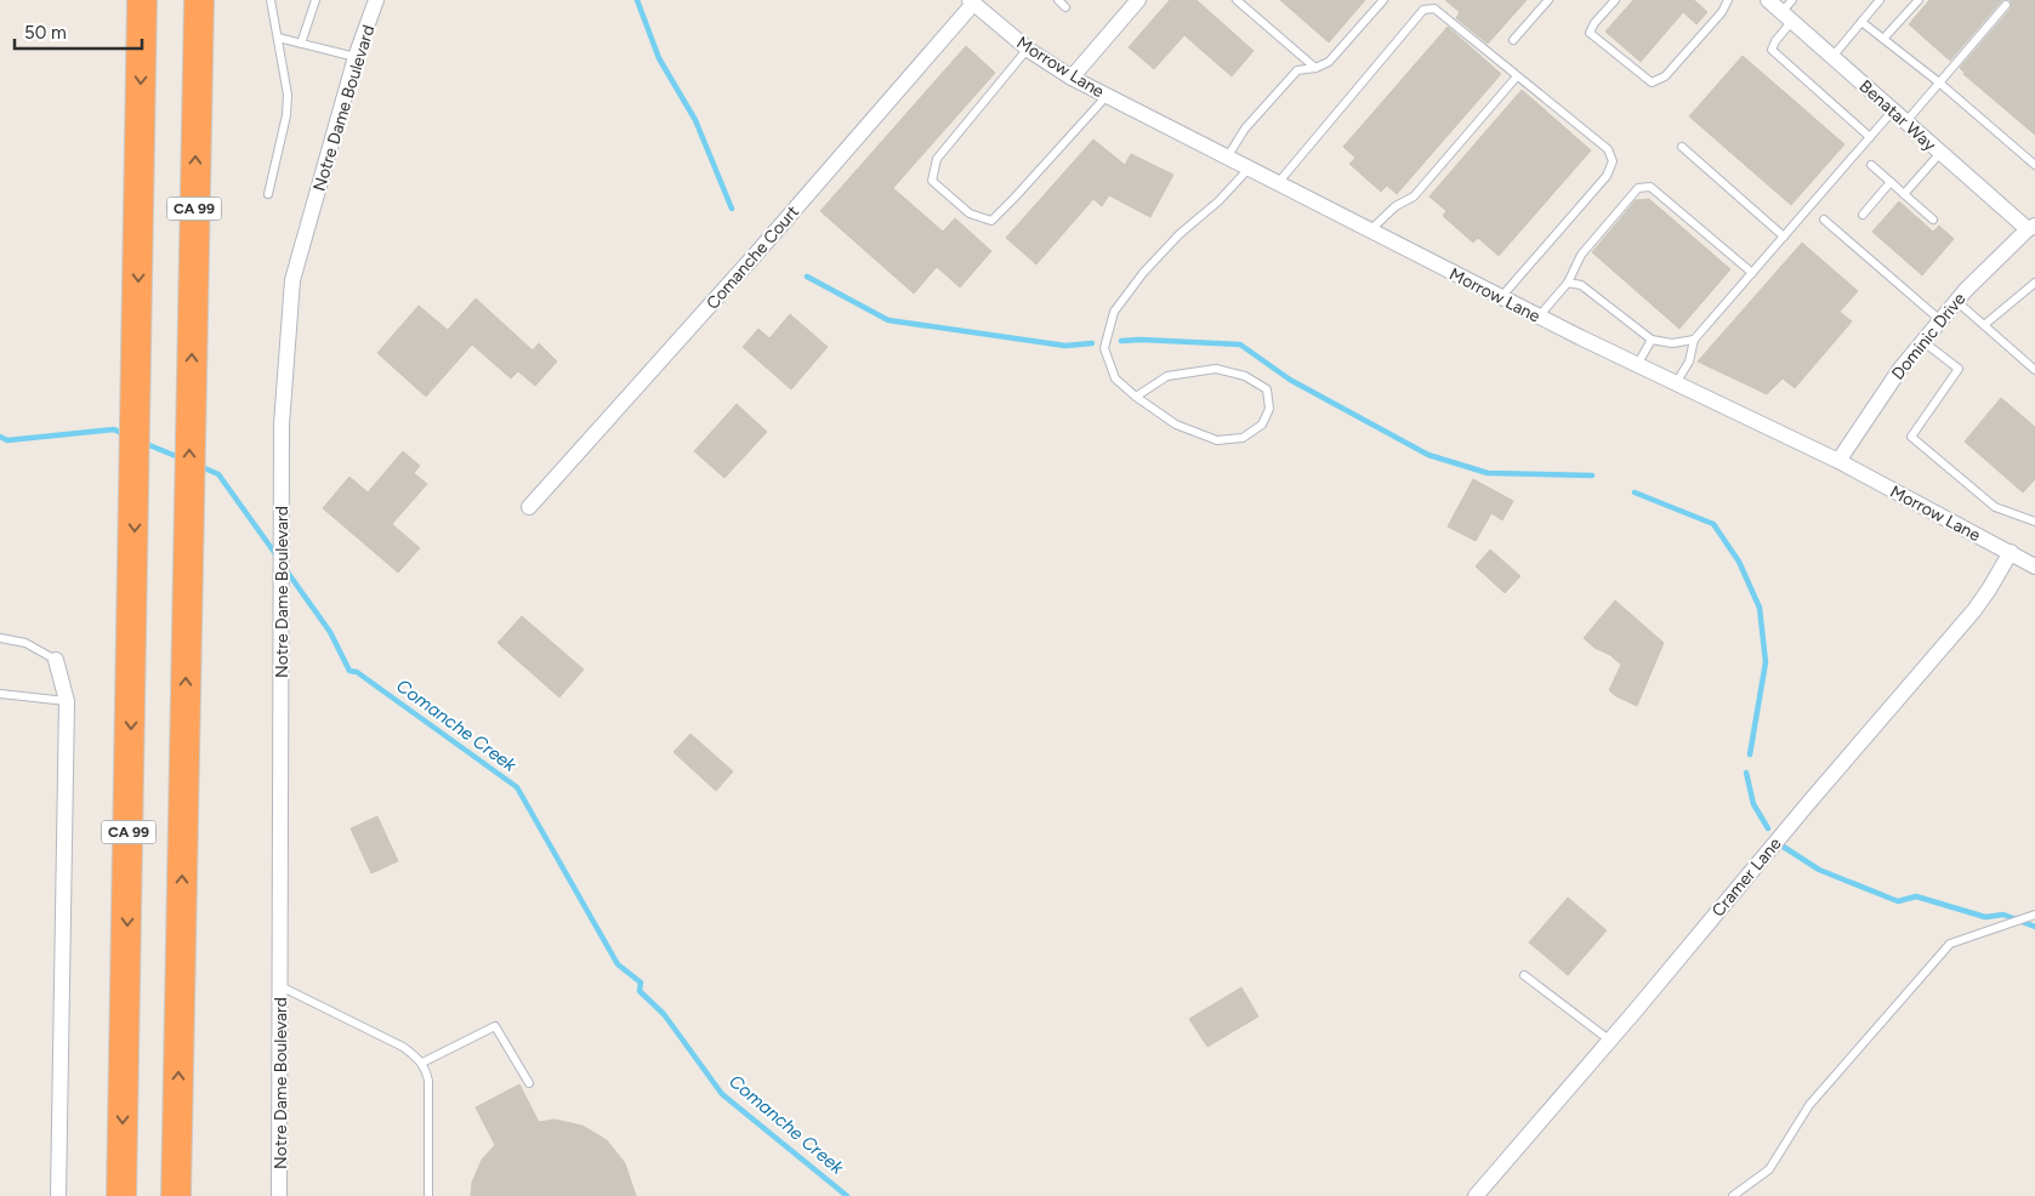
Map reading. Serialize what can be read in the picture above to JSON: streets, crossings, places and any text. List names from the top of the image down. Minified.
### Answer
{"streets":{"highway":["CA 99"],"street":["Morrow Lane","Notre Dame Boulevard","Benatar Way","Comanche Court","Dominic Drive","Cramer Lane"]},"crossings":[["Morrow Lane","Comanche Court"],["Morrow Lane","Dominic Drive"],["Morrow Lane","Cramer Lane"],["Benatar Way","Dominic Drive"]],"water":["Comanche Creek"],"scale_bar":"50 m"}
